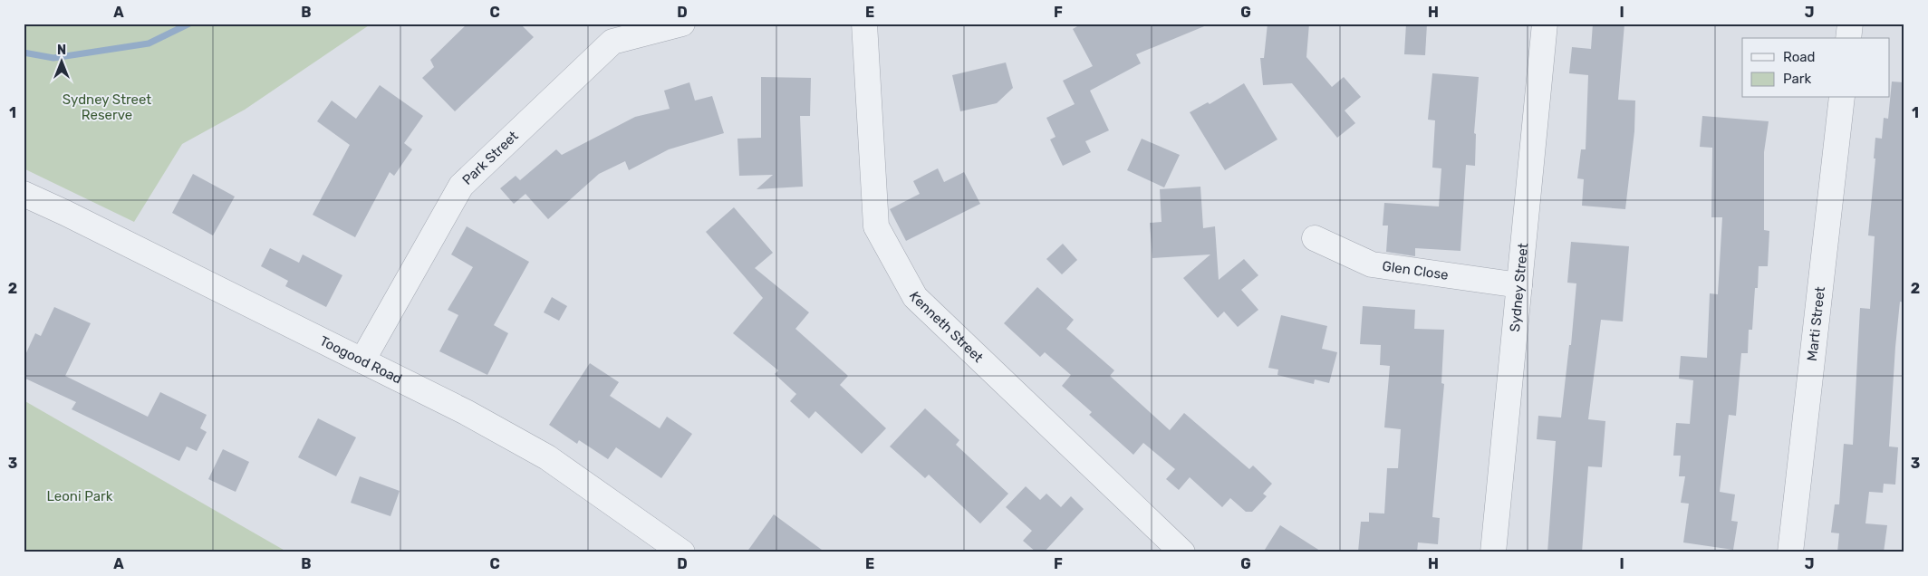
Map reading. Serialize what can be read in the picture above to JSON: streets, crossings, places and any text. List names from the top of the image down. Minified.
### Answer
{"streets":{"street":["Park Street","Glen Close","Sydney Street","Marti Street","Kenneth Street","Toogood Road"]},"crossings":[["Park Street","Toogood Road"],["Glen Close","Sydney Street"]],"parks":["Sydney Street Reserve","Leoni Park"],"legend":["Road","Park"],"north":"top","grid":{"columns":["A","B","C","D","E","F","G","H","I","J"],"rows":["1","2","3"]}}
